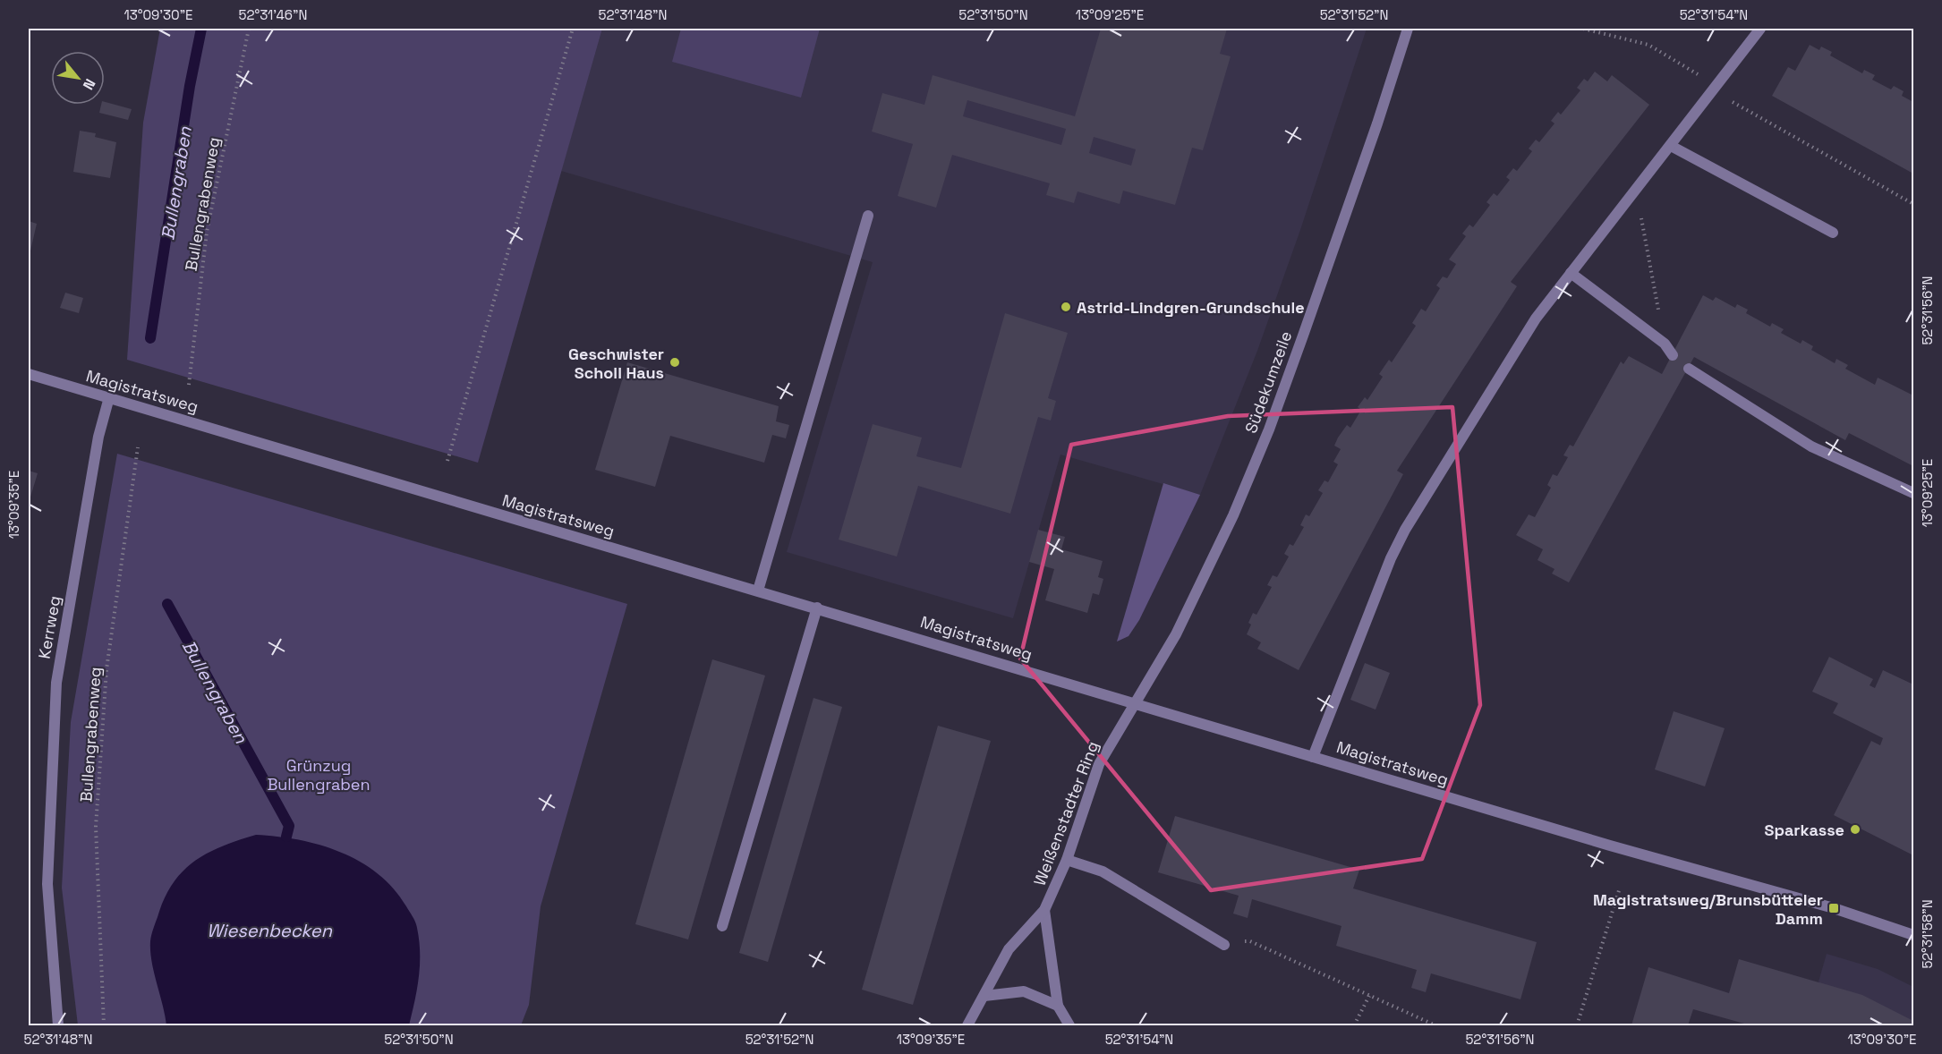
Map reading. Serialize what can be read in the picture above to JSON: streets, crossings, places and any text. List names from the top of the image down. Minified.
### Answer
{"streets":{"street":["Südekumzeile","Magistratsweg","Kerrweg","Weißenstadter Ring"],"path":["Bullengrabenweg"]},"crossings":[["Südekumzeile","Magistratsweg"],["Südekumzeile","Weißenstadter Ring"],["Magistratsweg","Kerrweg"],["Magistratsweg","Weißenstadter Ring"]],"water":["Bullengraben","Wiesenbecken"],"parks":["Grünzug Bullengraben"],"places":{"other":["Astrid-Lindgren-Grundschule","Geschwister Scholl Haus","Sparkasse"],"transit":["Magistratsweg/Brunsbütteler Damm"]},"north":"bottom right","coordinates":["13°09'30\"E","52°31'46\"N","52°31'48\"N","52°31'50\"N","13°09'25\"E","52°31'52\"N","52°31'54\"N","52°31'56\"N","13°09'35\"E","52°31'58\"N"]}
